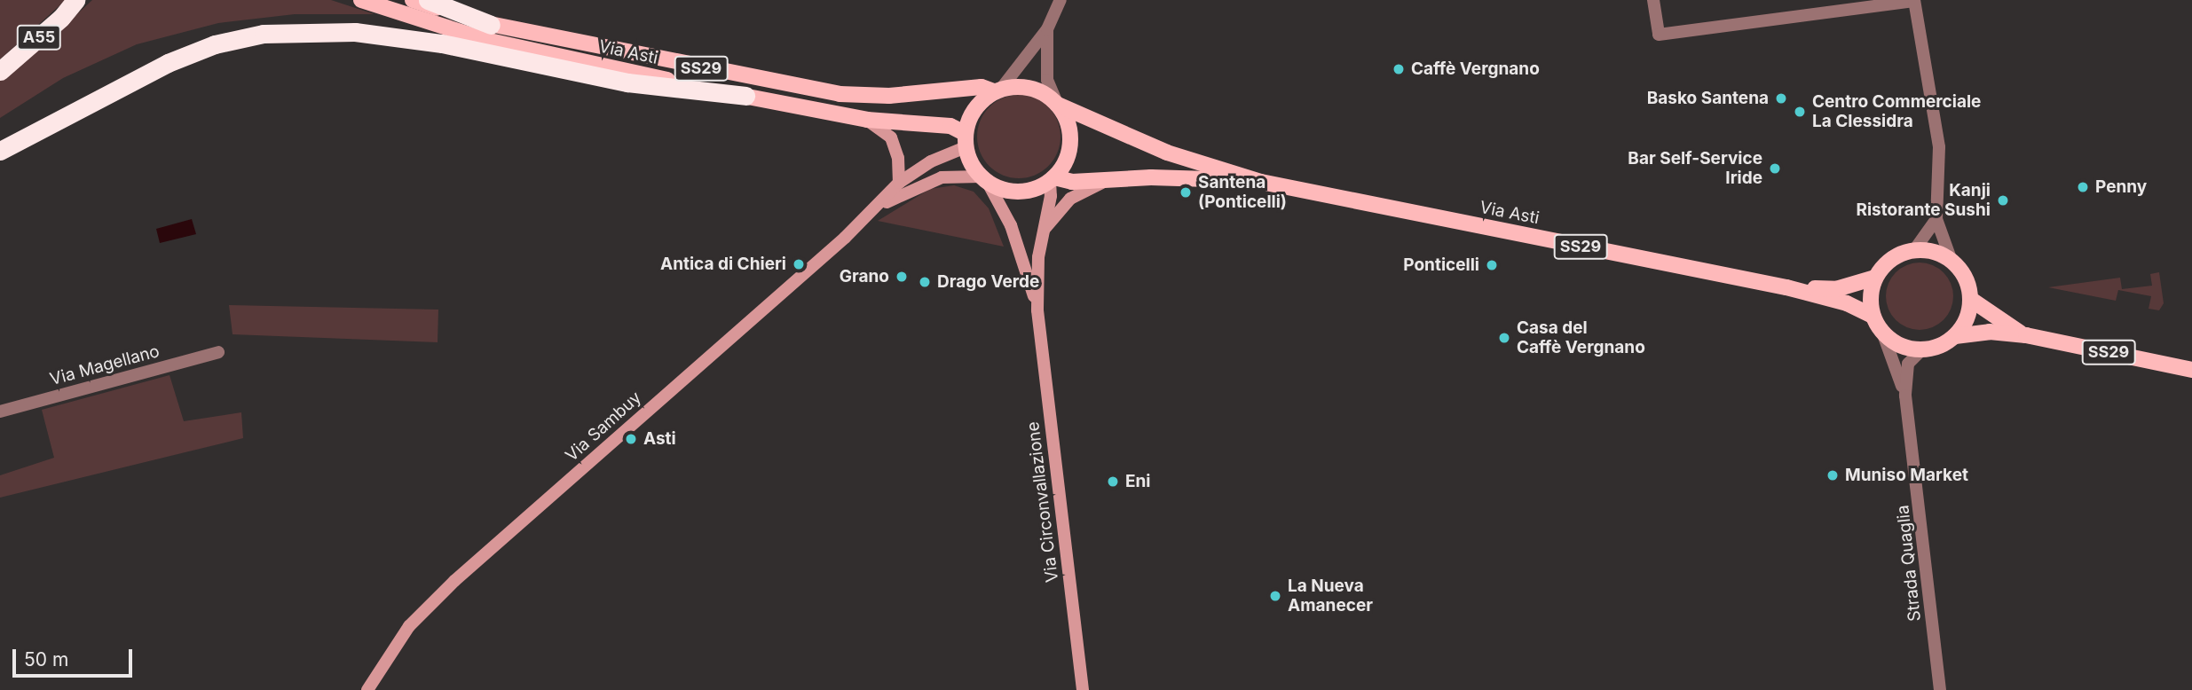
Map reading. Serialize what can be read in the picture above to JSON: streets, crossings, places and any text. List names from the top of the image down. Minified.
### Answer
{"streets":{"highway":["A55"],"main road":["Via Asti","SS29"],"street":["Via Magellano","Via Sambuy","Via Circonvallazione","Strada Quaglia"]},"crossings":[["Via Asti","Via Sambuy"],["Via Asti","Via Circonvallazione"],["Via Asti","Strada Quaglia"],["Via Sambuy","Via Circonvallazione"]],"places":["Caffè Vergnano","Basko Santena","Centro Commerciale La Clessidra","Bar Self-Service Iride","Penny","Santena (Ponticelli)","Kanji Ristorante Sushi","Antica di Chieri","Ponticelli","Grano","Drago Verde","Casa del Caffè Vergnano","Asti","Muniso Market","Eni","La Nueva Amanecer"],"scale_bar":"50 m"}
